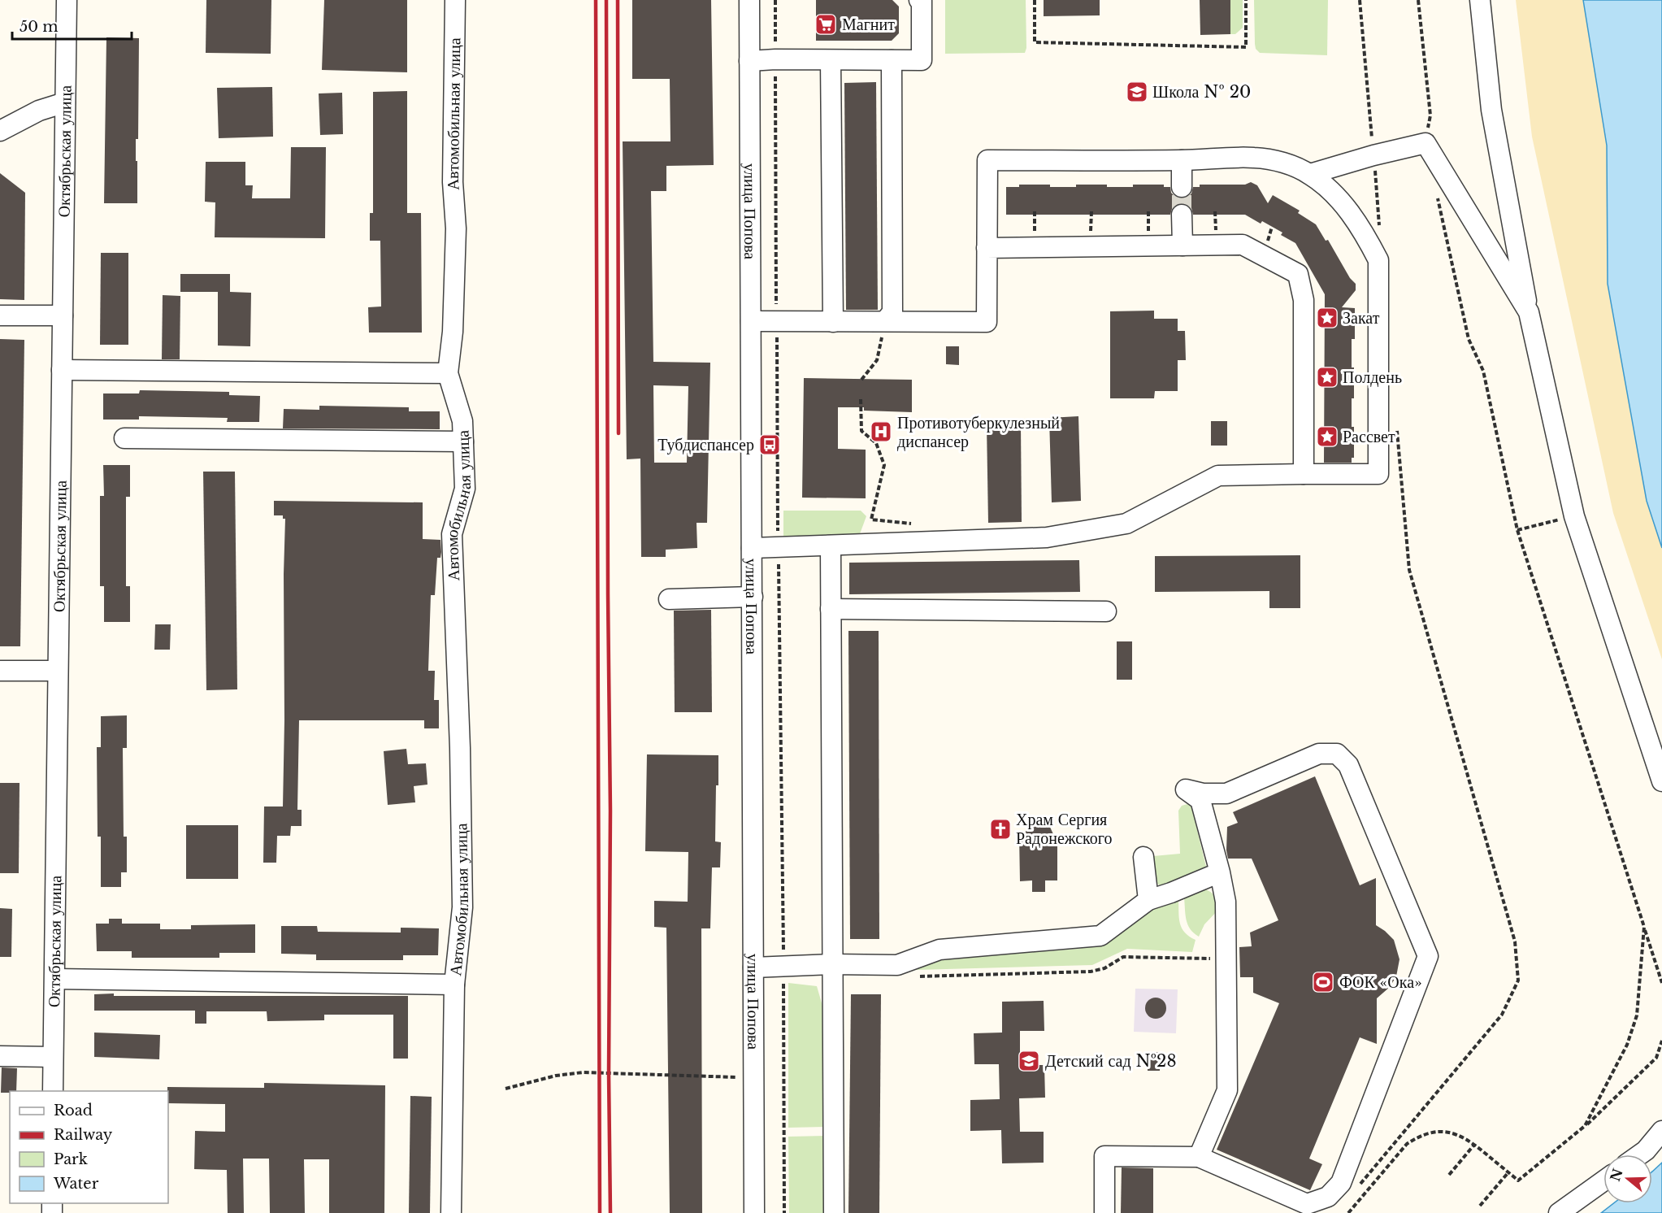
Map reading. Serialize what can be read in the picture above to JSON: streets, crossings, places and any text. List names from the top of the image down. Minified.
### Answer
{"streets":{"street":["Автомобильная улица","Октябрьская улица","улица Попова"]},"places":{"supermarket":["Магнит"],"school or university":["Школа № 20","Детский сад №28"],"place":["Закат","Полдень","Рассвет"],"hospital":["Противотуберкулезный диспансер"],"bus stop":["Тубдиспансер"],"church":["Храм Сергия Радонежского"],"sports":["ФОК «Ока»"]},"legend":["Road","Railway","Park","Water"],"scale_bar":"50 m","north":"left"}
